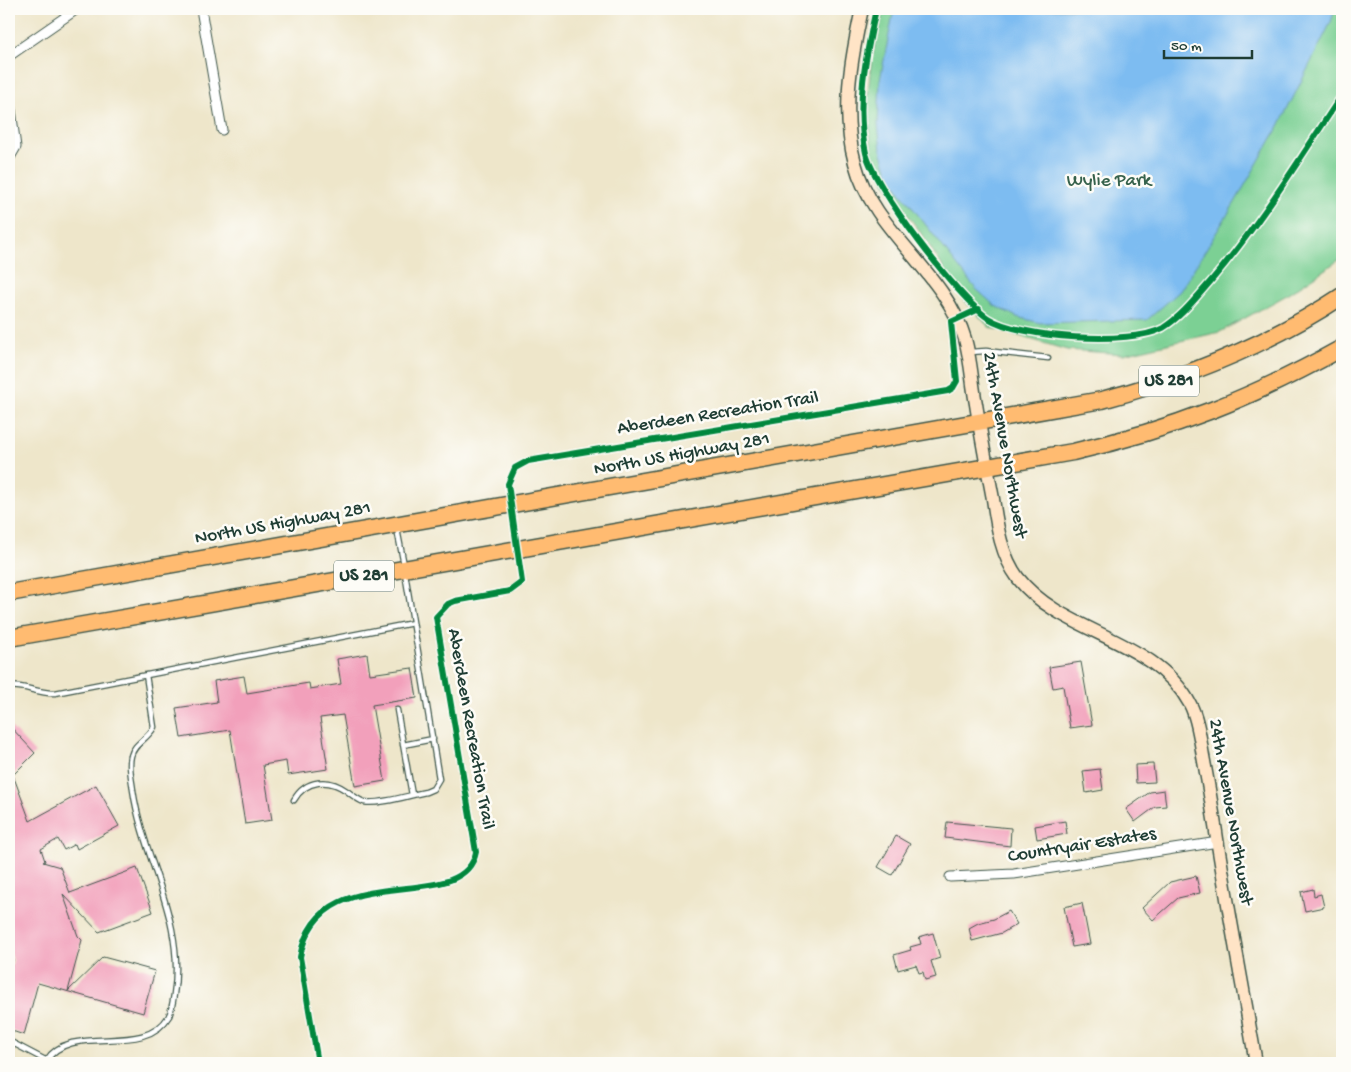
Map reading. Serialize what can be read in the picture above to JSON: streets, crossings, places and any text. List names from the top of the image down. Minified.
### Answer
{"streets":{"highway":["US 281","North US Highway 281"],"main road":["24th Avenue Northwest"],"street":["Countryair Estates"],"cycle path":["Aberdeen Recreation Trail"]},"crossings":[["US 281","24th Avenue Northwest"],["24th Avenue Northwest","North US Highway 281"],["24th Avenue Northwest","Countryair Estates"]],"parks":["Wylie Park"],"scale_bar":"50 m"}
